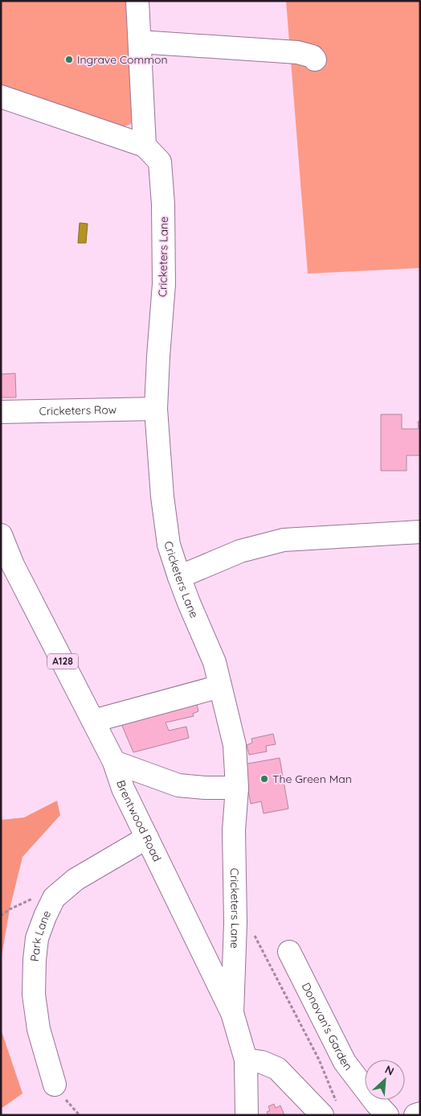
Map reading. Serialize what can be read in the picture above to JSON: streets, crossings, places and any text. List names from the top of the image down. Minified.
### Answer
{"streets":{"street":["Cricketers Lane","Cricketers Row","A128","Brentwood Road","Park Lane","Donovan's Garden"]},"crossings":[["Cricketers Lane","Cricketers Row"],["Cricketers Lane","Brentwood Road"],["Brentwood Road","Park Lane"]],"places":["Ingrave Common","The Green Man"],"north":"top right"}
